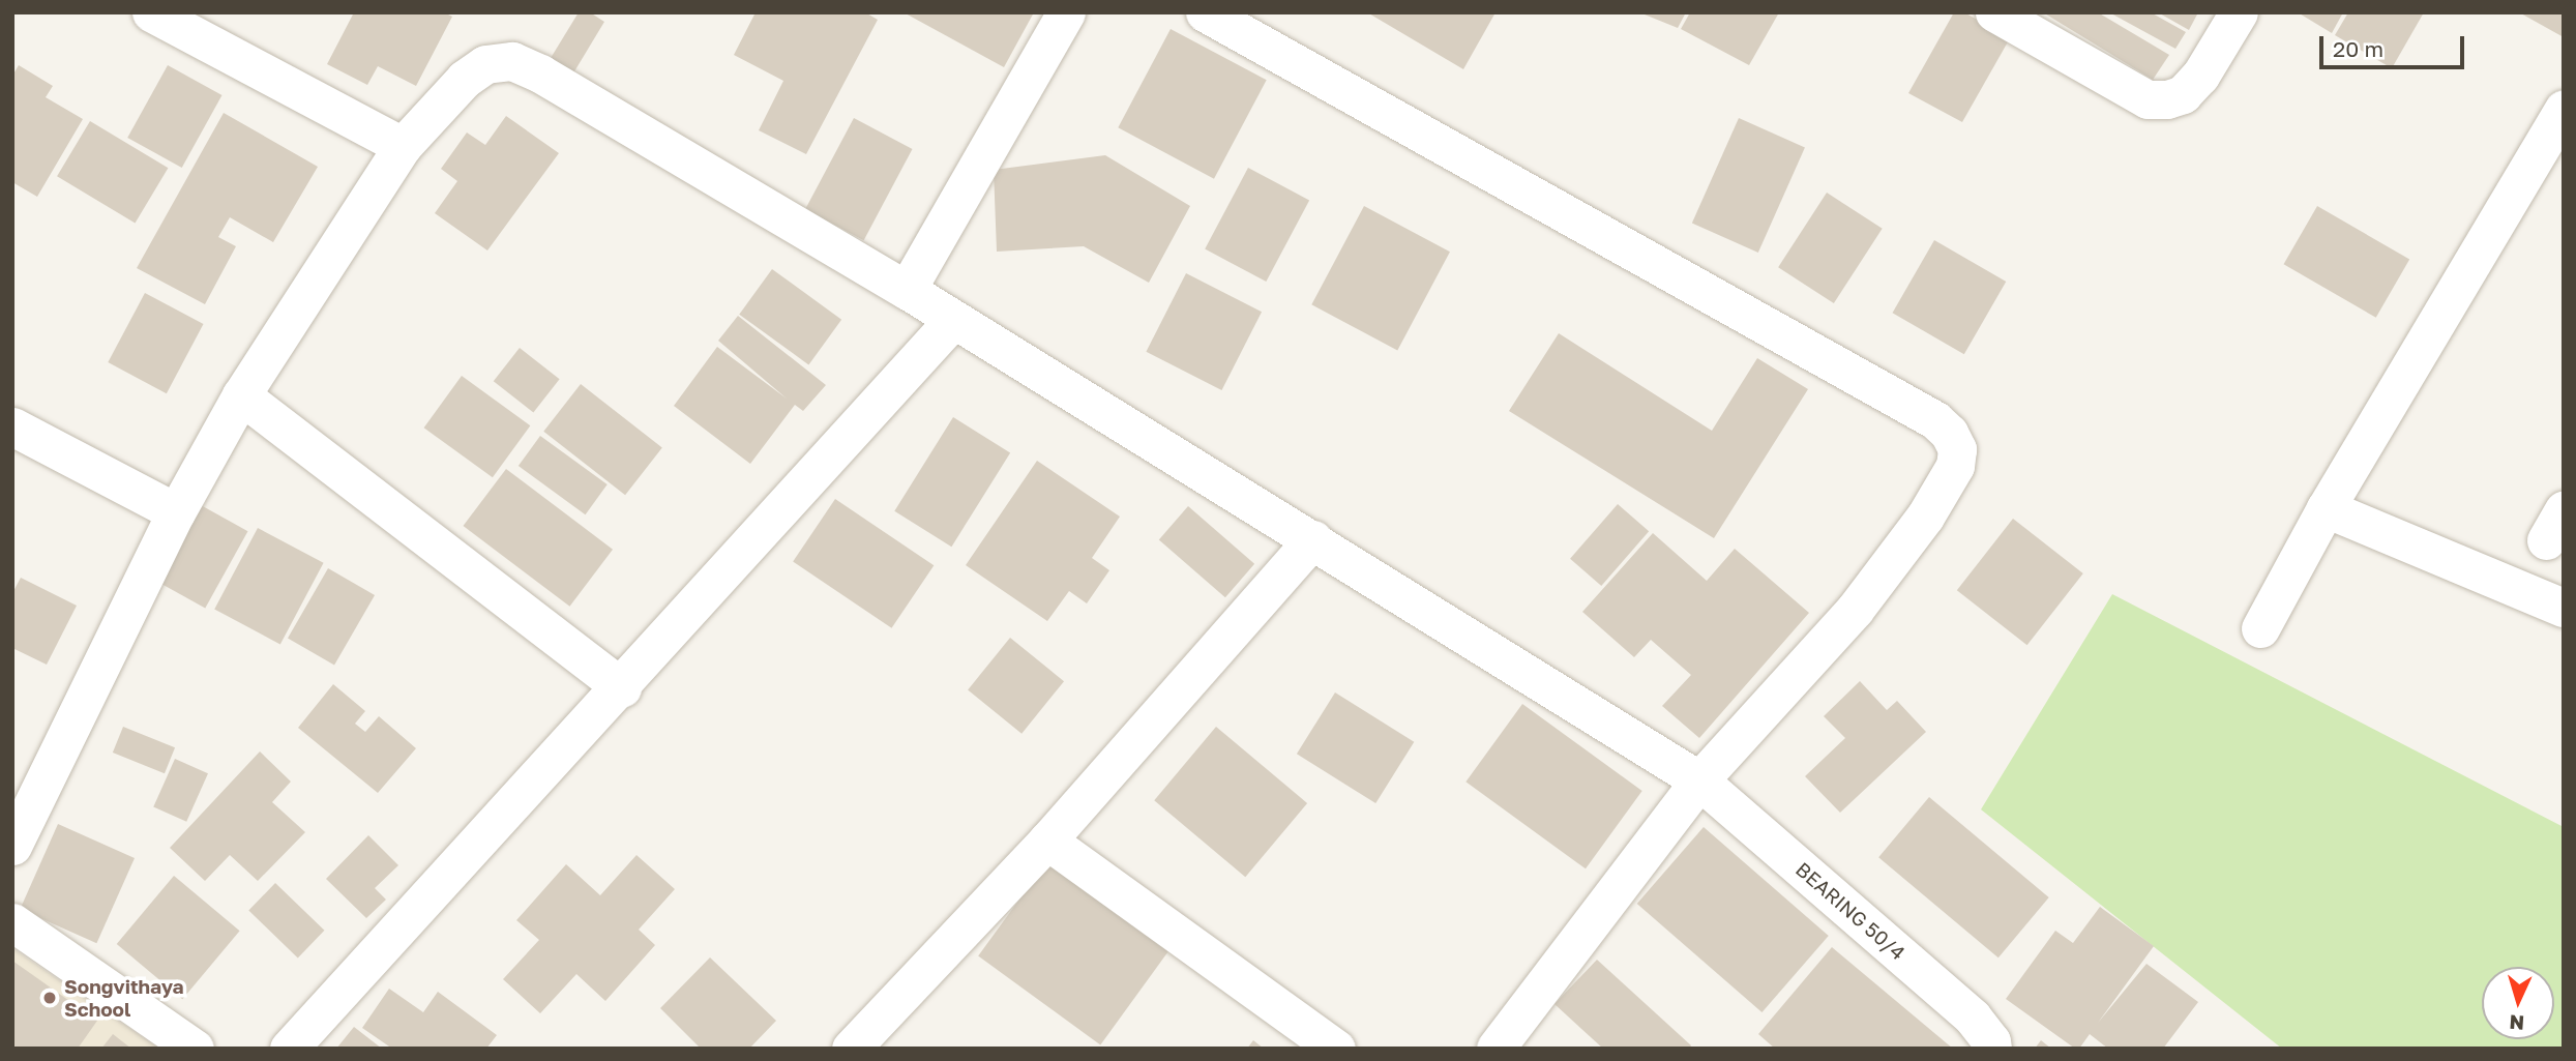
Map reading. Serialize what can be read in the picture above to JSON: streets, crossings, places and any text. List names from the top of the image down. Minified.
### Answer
{"streets":{"street":["BEARING 50/4"]},"places":["Songvithaya School"],"scale_bar":"20 m","north":"bottom"}
